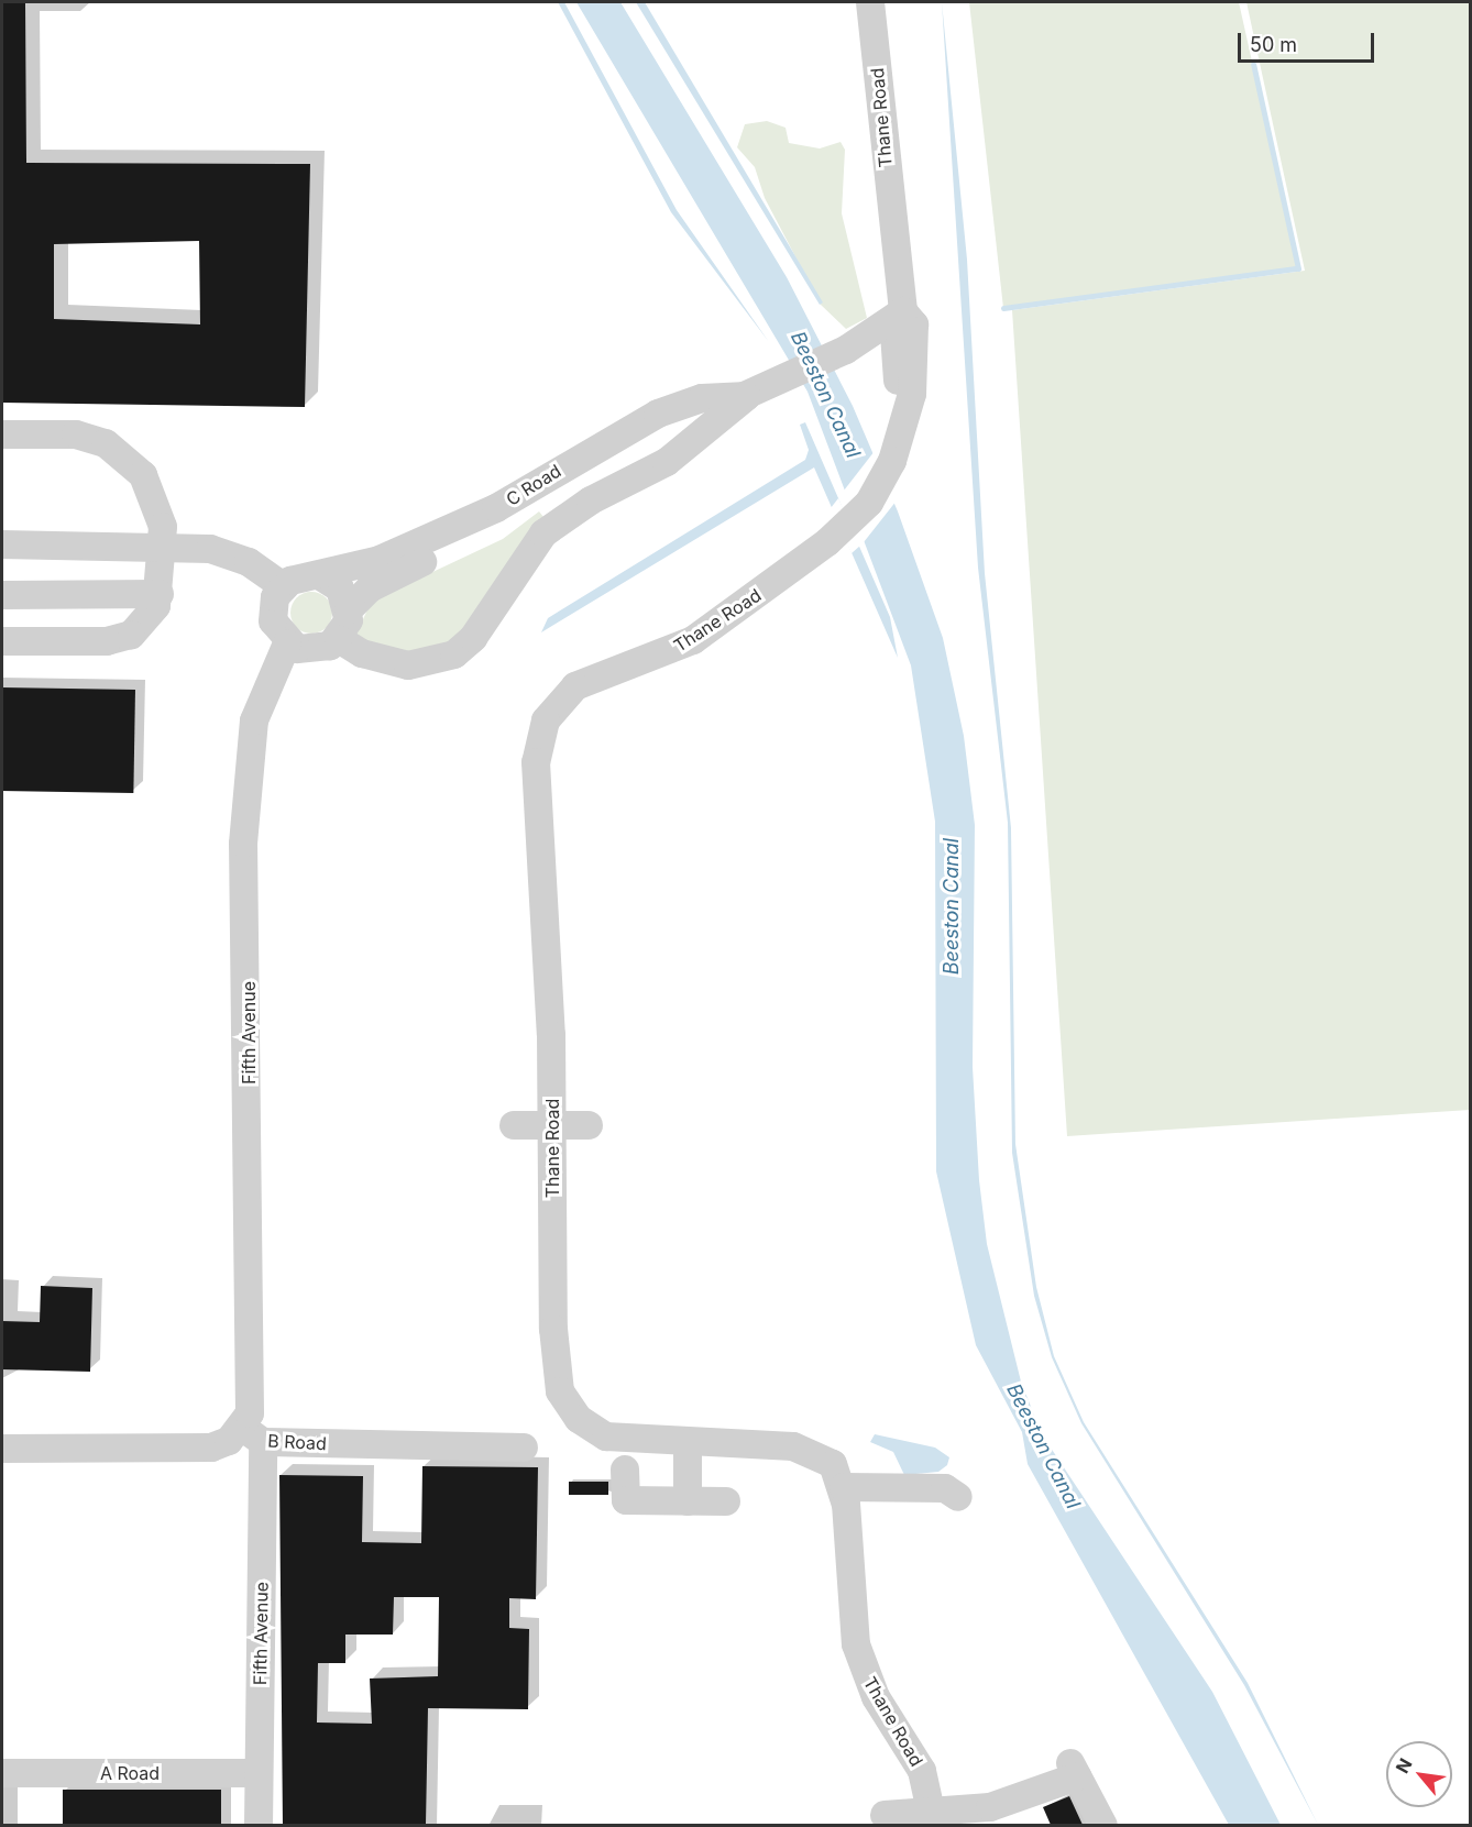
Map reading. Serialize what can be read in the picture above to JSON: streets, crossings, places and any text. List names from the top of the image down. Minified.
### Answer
{"streets":{"street":["Thane Road","C Road","Fifth Avenue","B Road","A Road"]},"crossings":[["Thane Road","C Road"],["C Road","Fifth Avenue"],["Fifth Avenue","B Road"],["Fifth Avenue","A Road"]],"water":["Beeston Canal"],"scale_bar":"50 m","north":"top left"}
